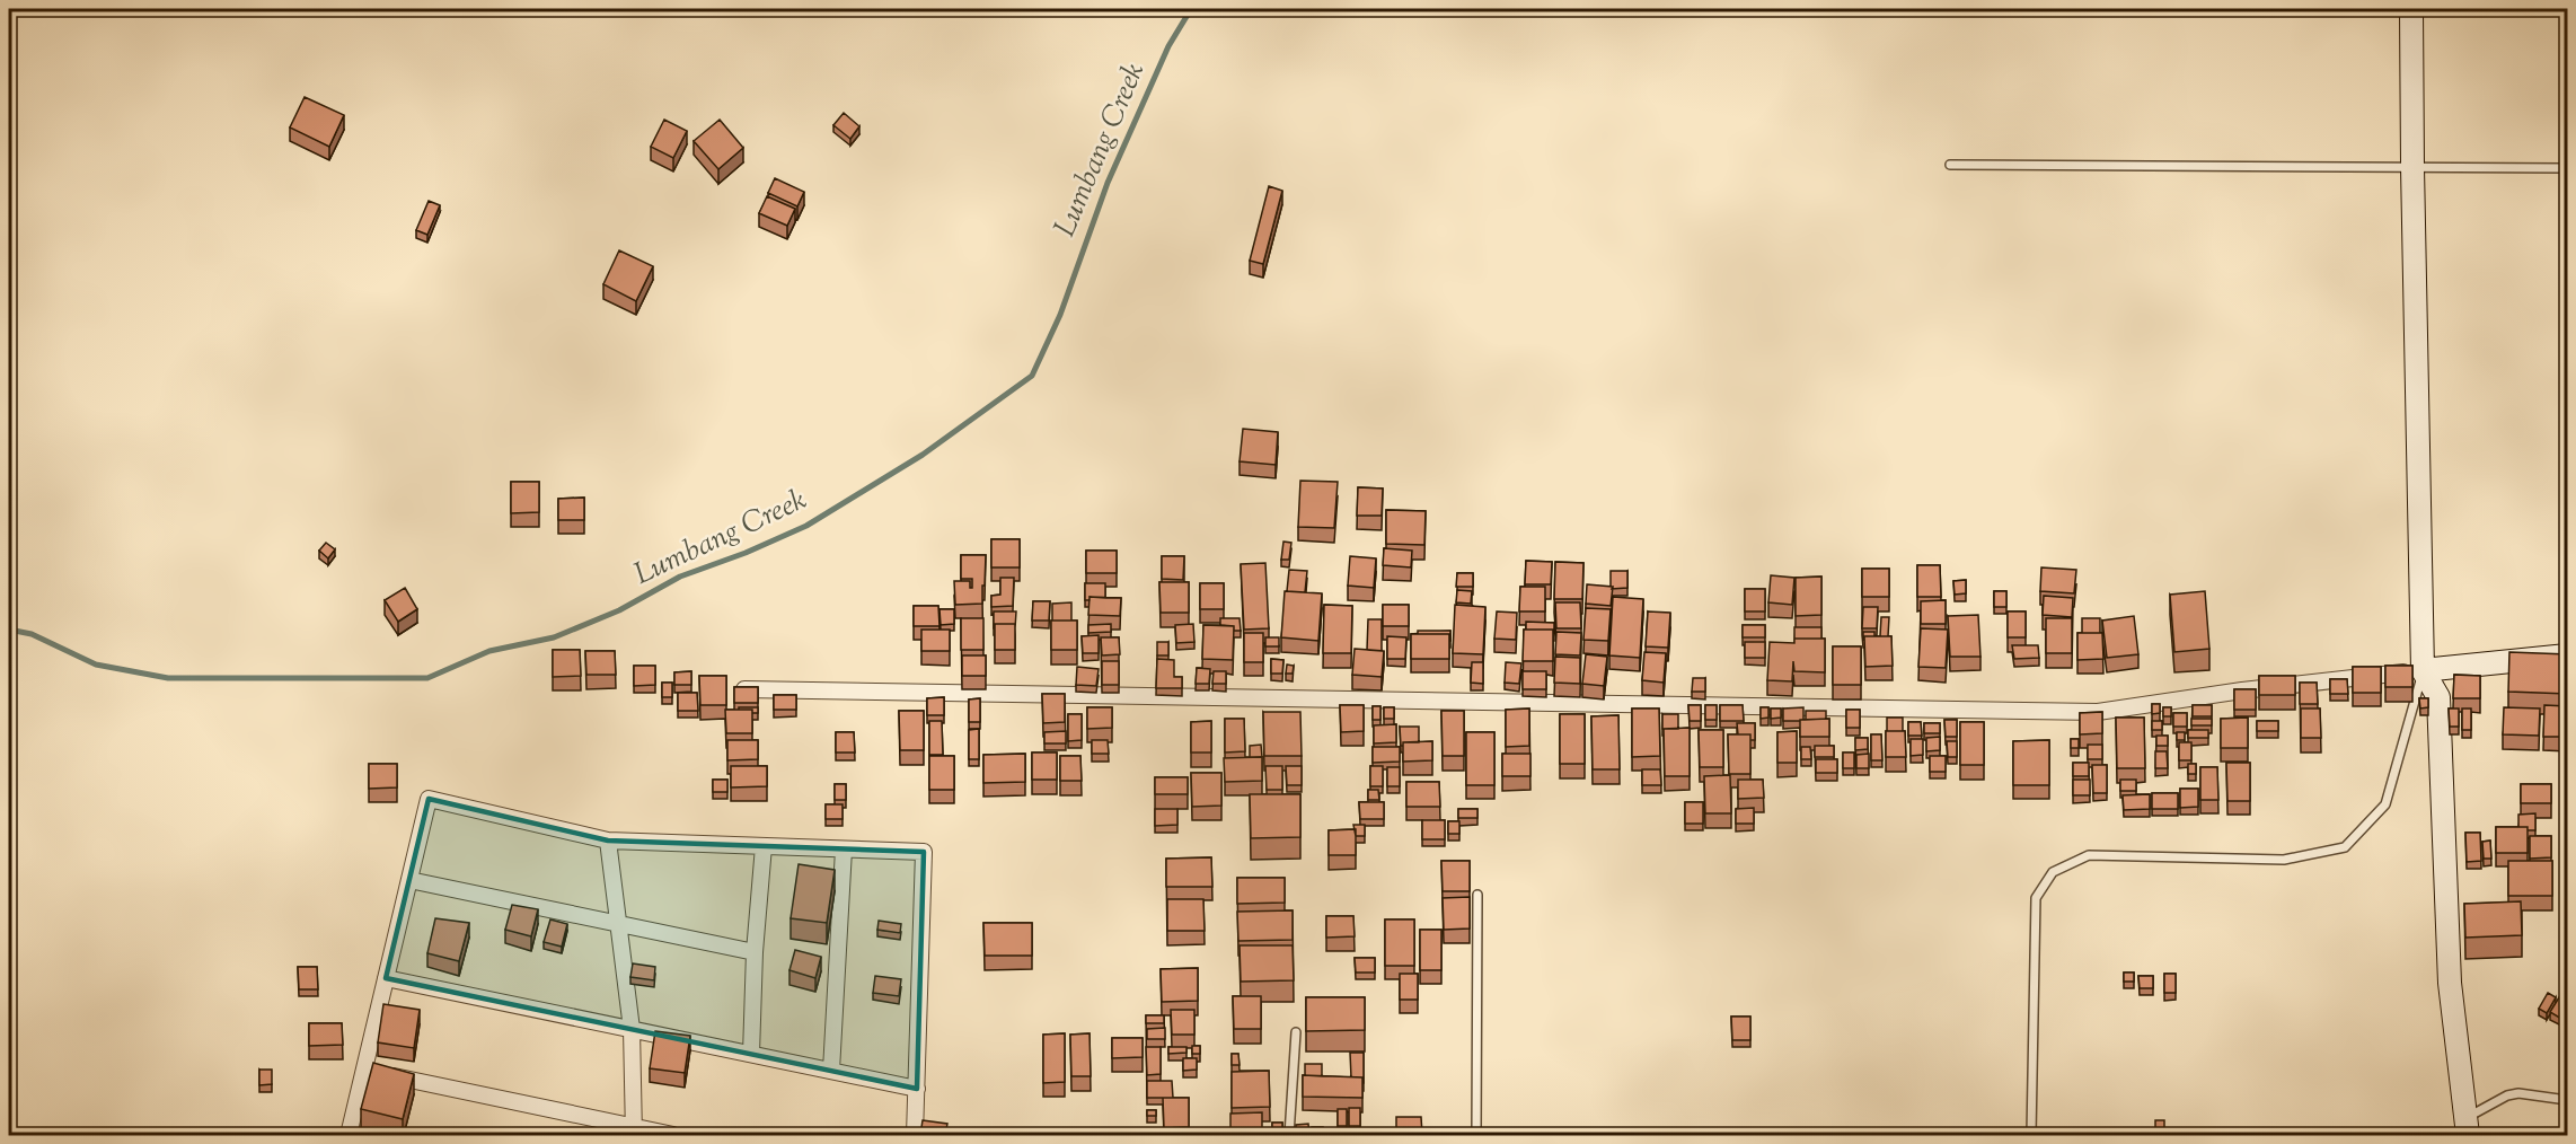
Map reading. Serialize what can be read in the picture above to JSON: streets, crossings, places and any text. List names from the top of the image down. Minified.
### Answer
{"water":["Lumbang Creek"]}
